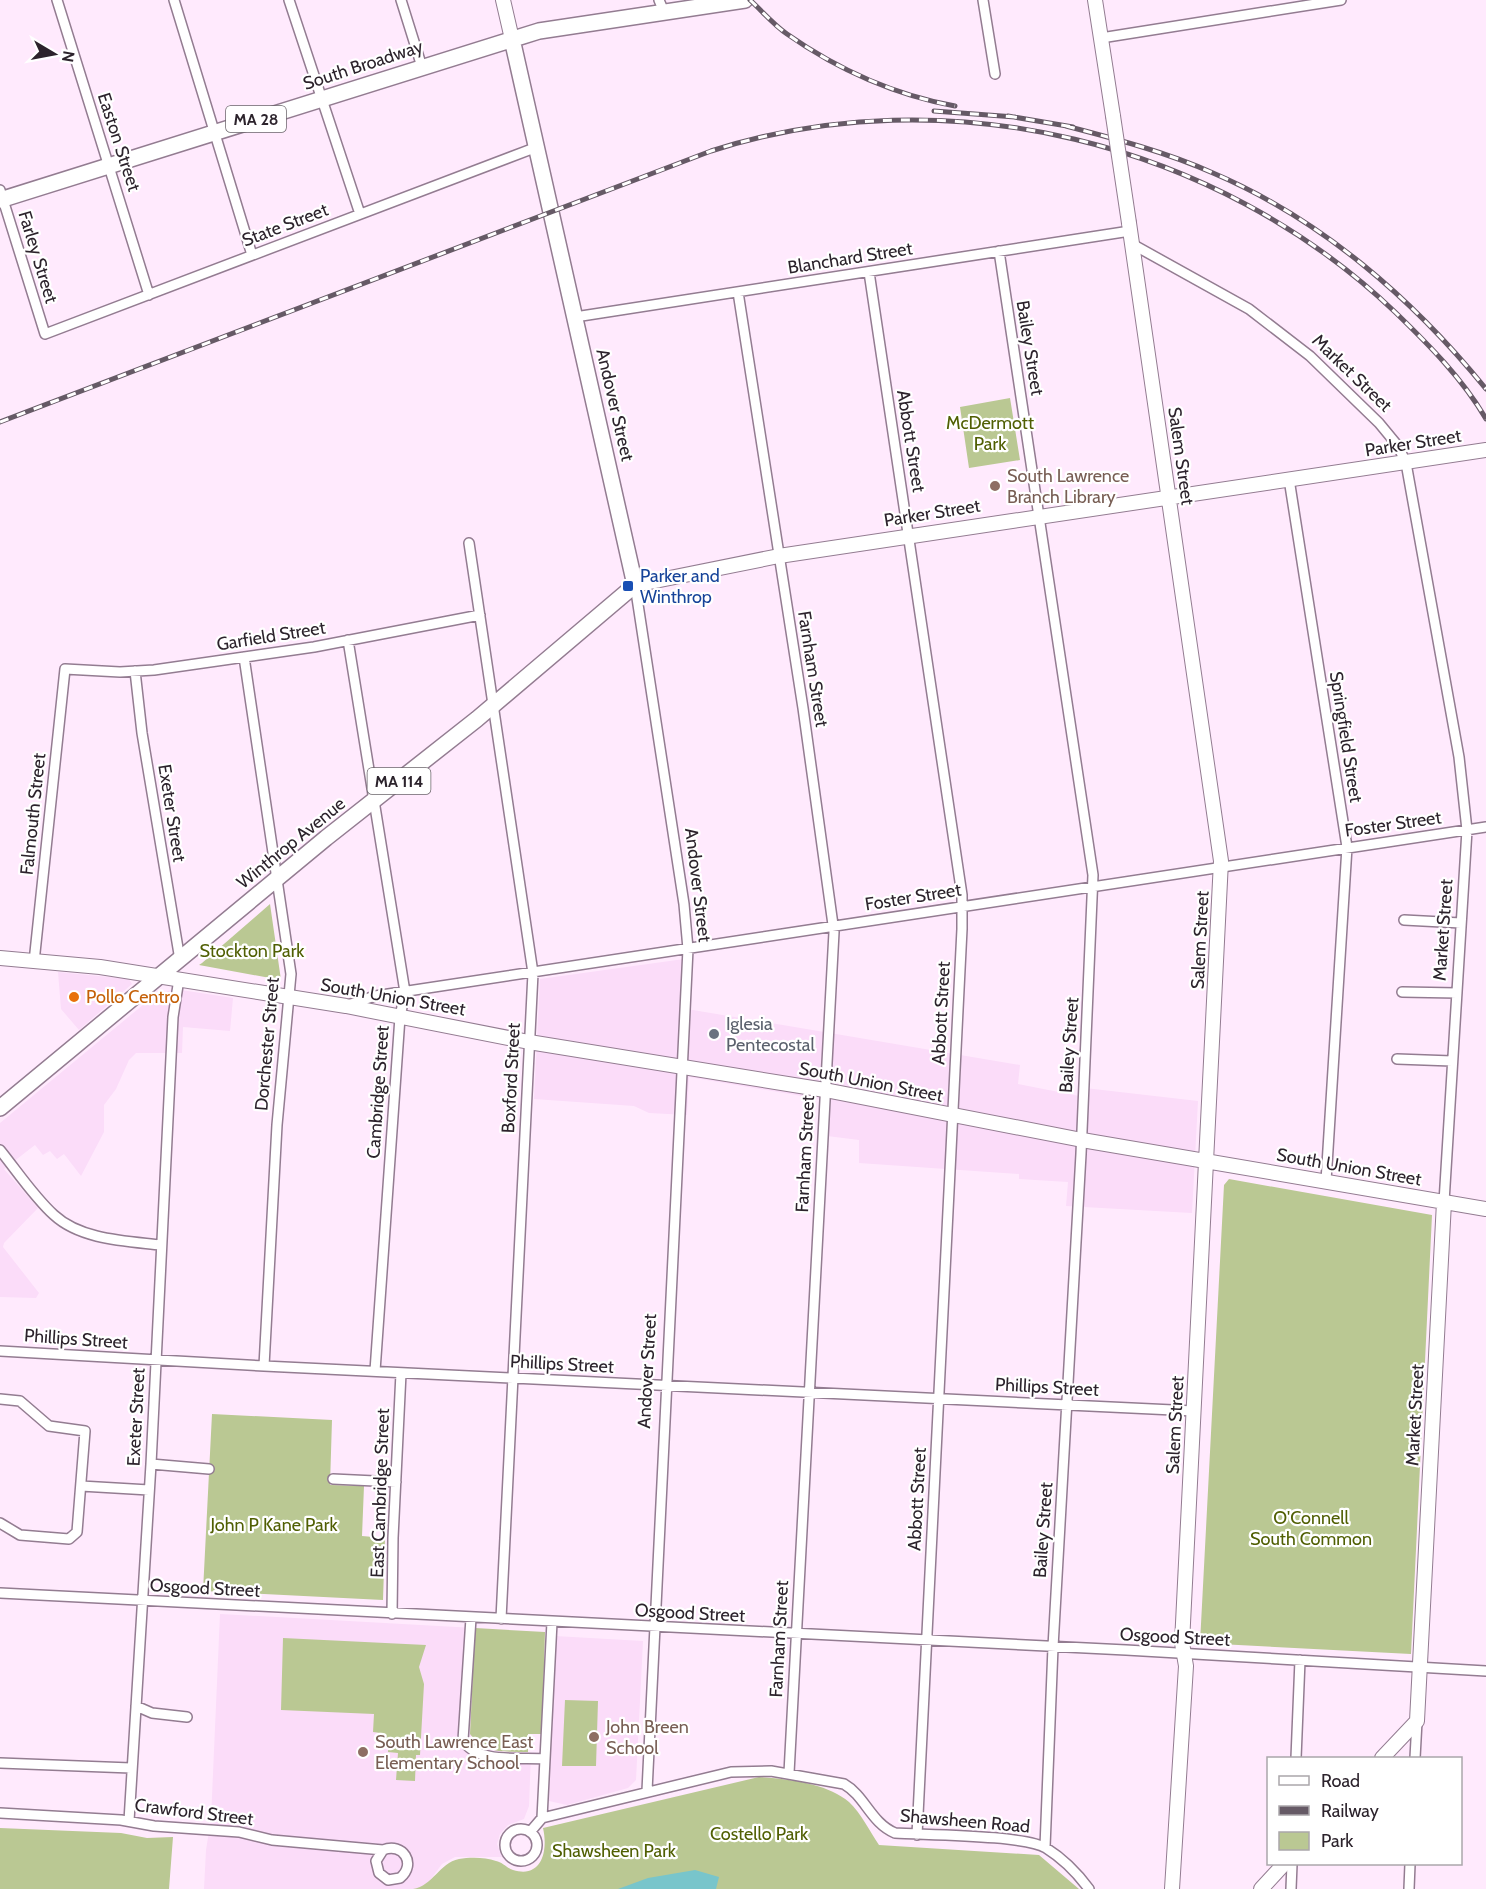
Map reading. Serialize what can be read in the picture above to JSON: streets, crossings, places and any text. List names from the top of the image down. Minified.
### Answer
{"streets":{"main road":["South Broadway","MA 28","Market Street","Andover Street","Parker Street","Salem Street","MA 114","Winthrop Avenue","South Union Street"],"street":["Easton Street","State Street","Farley Street","Blanchard Street","Bailey Street","Abbott Street","Garfield Street","Farnham Street","Springfield Street","Exeter Street","Falmouth Street","Foster Street","Dorchester Street","Boxford Street","Cambridge Street","Phillips Street","East Cambridge Street","Osgood Street","Crawford Street","Shawsheen Road"]},"crossings":[["South Broadway","Easton Street"],["South Broadway","Farley Street"],["South Broadway","Andover Street"],["Easton Street","State Street"],["State Street","Farley Street"],["State Street","Andover Street"],["Blanchard Street","Bailey Street"],["Blanchard Street","Market Street"],["Blanchard Street","Andover Street"],["Blanchard Street","Abbott Street"],["Blanchard Street","Salem Street"],["Blanchard Street","Farnham Street"],["Bailey Street","Parker Street"],["Bailey Street","Foster Street"],["Bailey Street","South Union Street"],["Bailey Street","Phillips Street"],["Bailey Street","Osgood Street"],["Bailey Street","Shawsheen Road"],["Market Street","Parker Street"],["Market Street","Salem Street"],["Market Street","Foster Street"],["Market Street","South Union Street"],["Market Street","Osgood Street"],["Andover Street","Parker Street"],["Andover Street","Foster Street"],["Andover Street","Winthrop Avenue"],["Andover Street","South Union Street"],["Andover Street","Phillips Street"],["Andover Street","Osgood Street"],["Andover Street","Shawsheen Road"],["Abbott Street","Parker Street"],["Abbott Street","Foster Street"],["Abbott Street","South Union Street"],["Abbott Street","Phillips Street"],["Abbott Street","Osgood Street"],["Abbott Street","Shawsheen Road"],["Parker Street","Salem Street"],["Parker Street","Farnham Street"],["Parker Street","Springfield Street"],["Parker Street","Winthrop Avenue"],["Salem Street","Foster Street"],["Salem Street","South Union Street"],["Salem Street","Phillips Street"],["Salem Street","Osgood Street"],["Garfield Street","Exeter Street"],["Garfield Street","Falmouth Street"],["Garfield Street","Dorchester Street"],["Garfield Street","Boxford Street"],["Garfield Street","Cambridge Street"],["Farnham Street","Foster Street"],["Farnham Street","South Union Street"],["Farnham Street","Phillips Street"],["Farnham Street","Osgood Street"],["Farnham Street","Shawsheen Road"],["Springfield Street","Foster Street"],["Springfield Street","South Union Street"],["Exeter Street","Winthrop Avenue"],["Exeter Street","South Union Street"],["Exeter Street","Phillips Street"],["Exeter Street","Osgood Street"],["Exeter Street","Crawford Street"],["Falmouth Street","South Union Street"],["Foster Street","South Union Street"],["Foster Street","Boxford Street"],["Foster Street","Cambridge Street"],["Winthrop Avenue","South Union Street"],["Winthrop Avenue","Dorchester Street"],["Winthrop Avenue","Boxford Street"],["Winthrop Avenue","Cambridge Street"],["South Union Street","Dorchester Street"],["South Union Street","Boxford Street"],["South Union Street","Cambridge Street"],["Dorchester Street","Phillips Street"],["Boxford Street","Phillips Street"],["Boxford Street","Osgood Street"],["Cambridge Street","Phillips Street"],["Phillips Street","East Cambridge Street"],["East Cambridge Street","Osgood Street"]],"parks":["McDermott Park","Stockton Park","O'Connell South Common","John P Kane Park","Costello Park","Shawsheen Park"],"places":{"other":["South Lawrence Branch Library","Pollo Centro","Iglesia Pentecostal","John Breen School","South Lawrence East Elementary School"],"transit":["Parker and Winthrop"]},"legend":["Road","Railway","Park"],"north":"right"}
